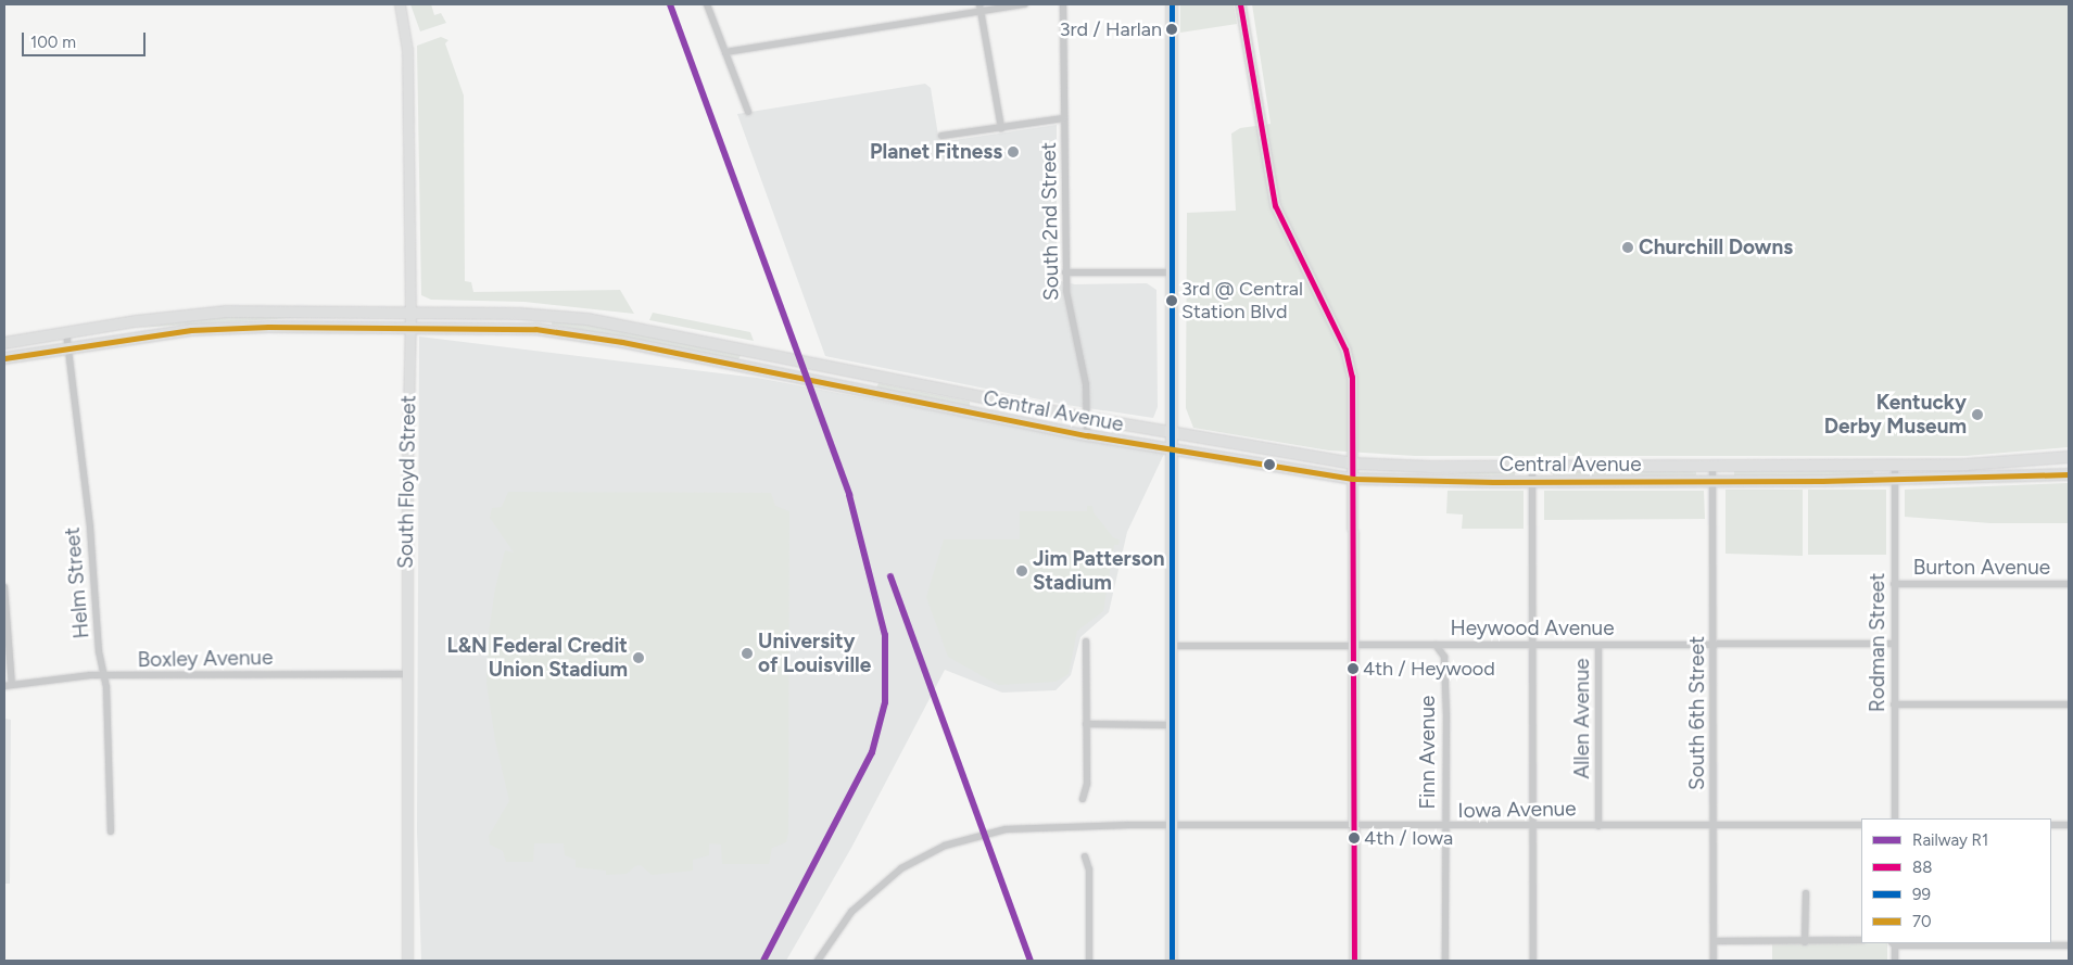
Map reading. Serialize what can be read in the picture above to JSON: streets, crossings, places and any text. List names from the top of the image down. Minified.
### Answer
{"streets":{"main road":["Central Avenue","South Floyd Street"],"street":["South 2nd Street","Burton Avenue","Helm Street","Heywood Avenue","Rodman Street","Boxley Avenue","South 6th Street","Allen Avenue","Finn Avenue","Iowa Avenue"]},"crossings":[["South 2nd Street","Central Avenue"],["Central Avenue","South Floyd Street"],["Central Avenue","Rodman Street"],["Central Avenue","South 6th Street"],["South Floyd Street","Boxley Avenue"],["Burton Avenue","Rodman Street"],["Helm Street","Boxley Avenue"],["Heywood Avenue","Rodman Street"],["Heywood Avenue","South 6th Street"],["Heywood Avenue","Allen Avenue"],["Heywood Avenue","Finn Avenue"],["South 6th Street","Iowa Avenue"],["Allen Avenue","Iowa Avenue"],["Finn Avenue","Iowa Avenue"]],"places":["3rd / Harlan","Planet Fitness","Churchill Downs","3rd @ Central Station Blvd","Kentucky Derby Museum","Jim Patterson Stadium","University of Louisville","L&N Federal Credit Union Stadium","4th / Heywood","4th / Iowa"],"lines":["rail line R1","transit line 88","transit line 99","transit line 70"],"legend":["Railway R1","88","99","70"],"scale_bar":"100 m"}
